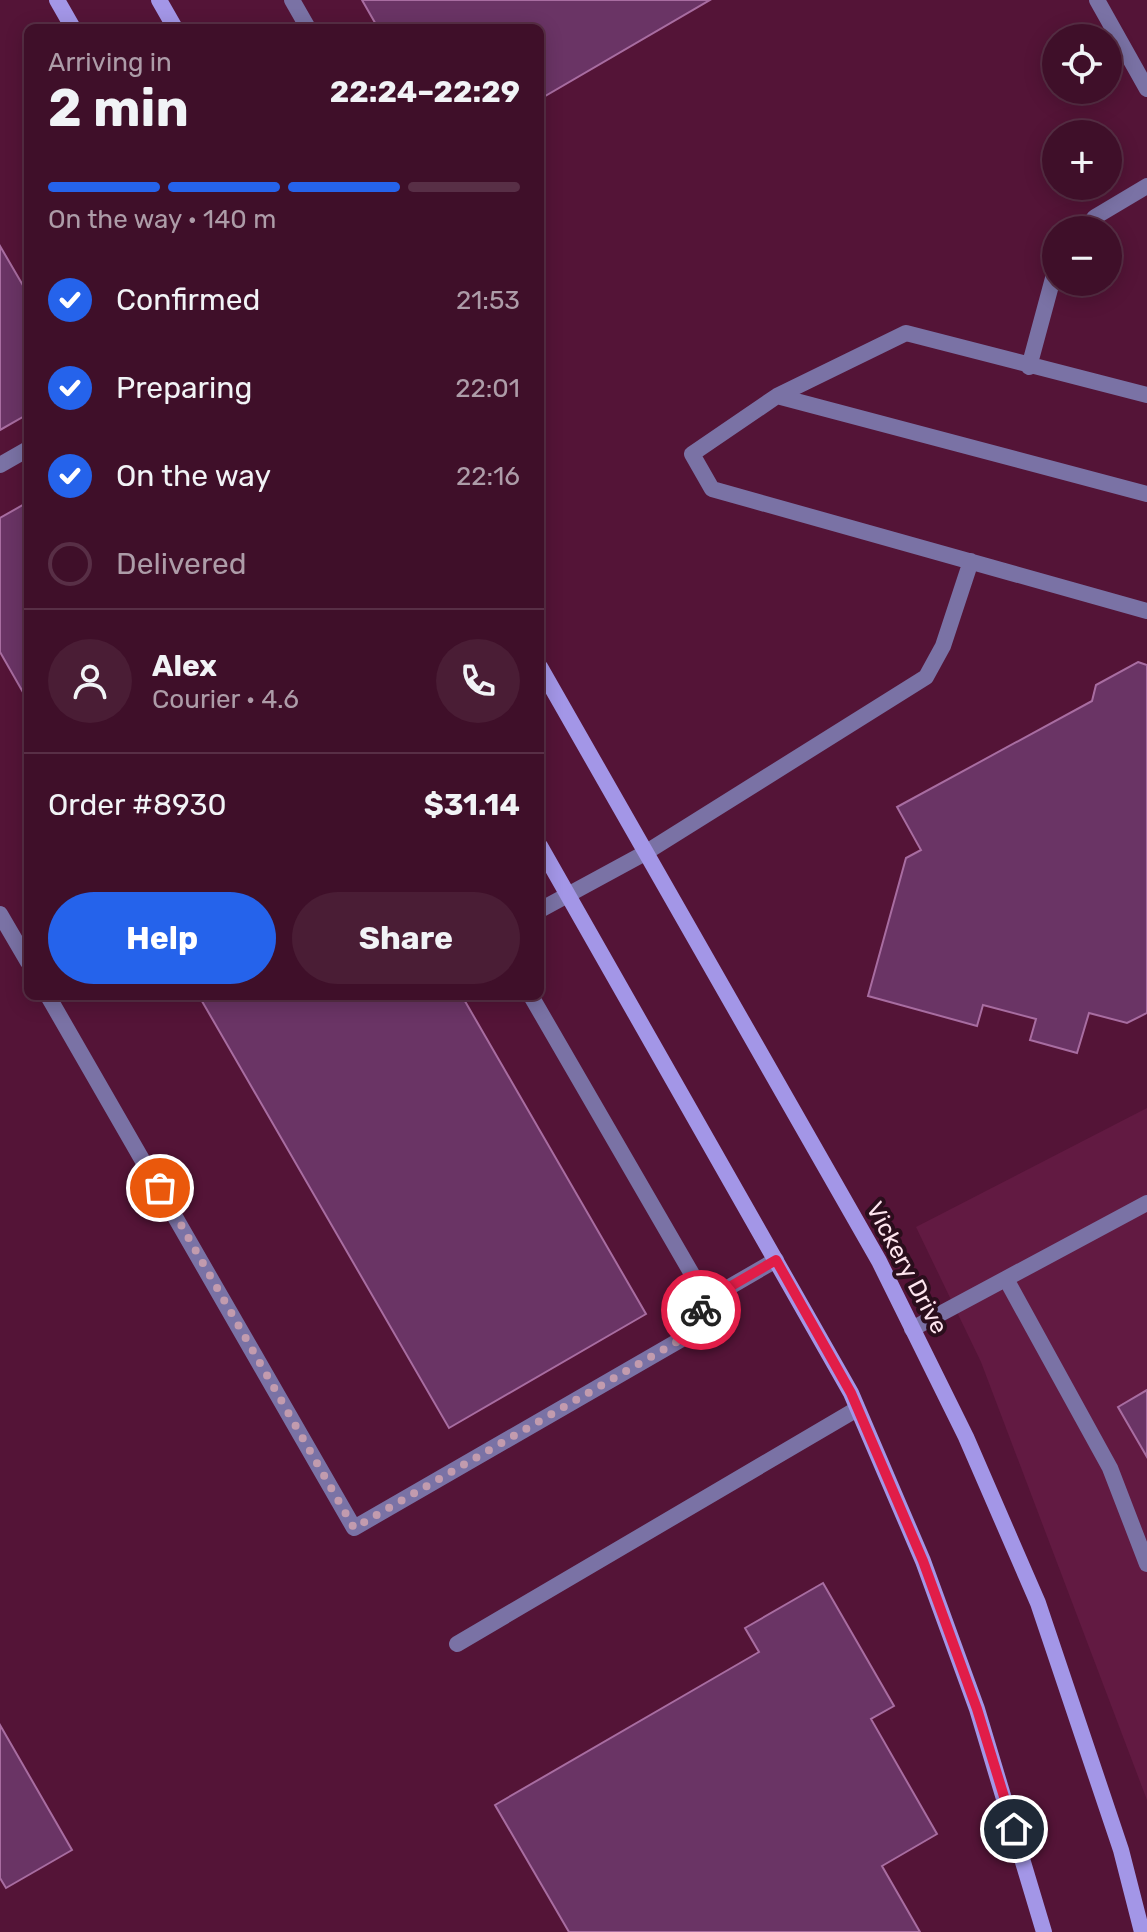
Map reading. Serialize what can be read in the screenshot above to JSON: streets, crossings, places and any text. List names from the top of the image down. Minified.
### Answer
{"streets":{"main road":["Vickery Drive"]},"page":{"map_buttons":["+","−"],"heading":["2 min","Arriving in","22:24–22:29"],"panel":["Alex","Courier · 4.6","Order #8930","$31.14"],"bar":"On the way · 140 m","list":[["Confirmed","21:53"],["Preparing","22:01"],["On the way","22:16"],"Delivered"],"buttons":["Help","Share"]}}
